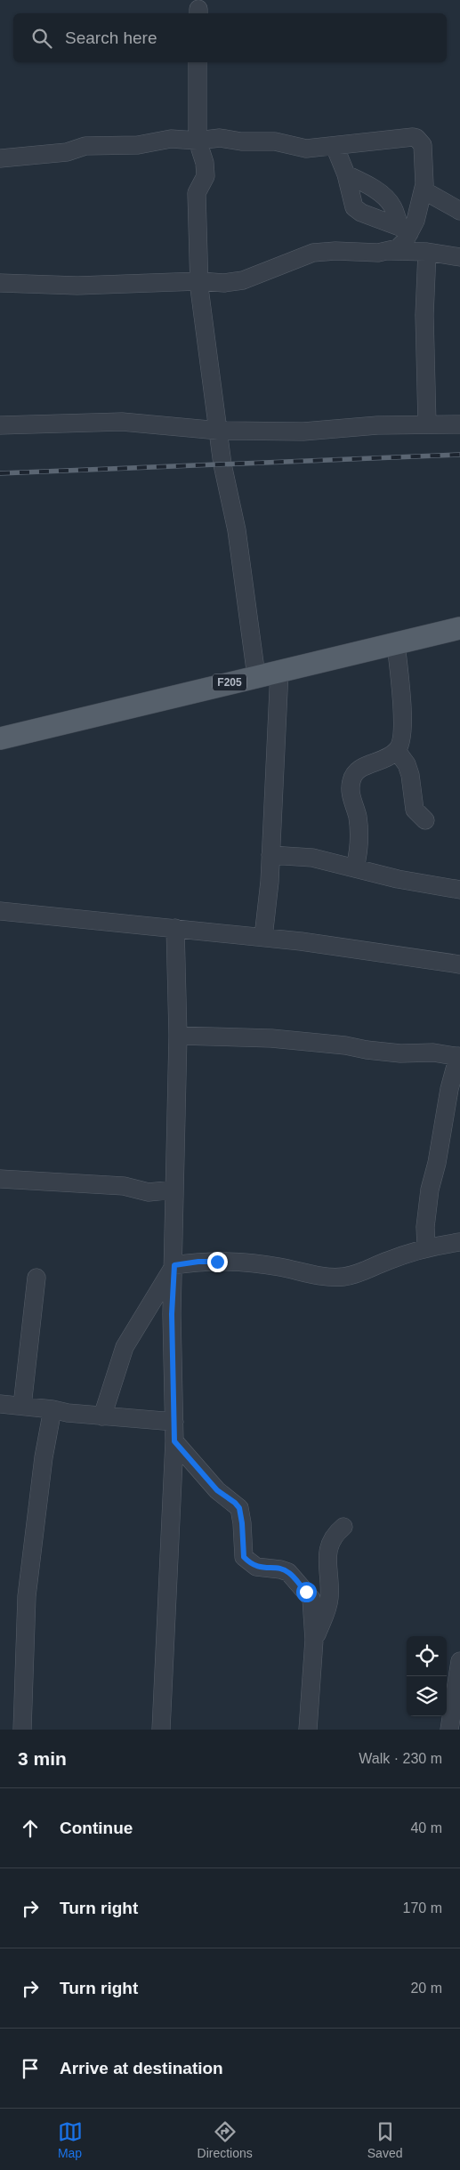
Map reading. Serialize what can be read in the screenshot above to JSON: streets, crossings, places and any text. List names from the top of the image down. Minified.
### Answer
{"streets":{"main road":["F205"]},"page":{"search":"Search here","heading":["3 min","Walk · 230 m"],"list":[["Continue","40 m"],["Turn right","170 m"],["Turn right","20 m"],"Arrive at destination"],"nav":["Map","Directions","Saved"]}}
